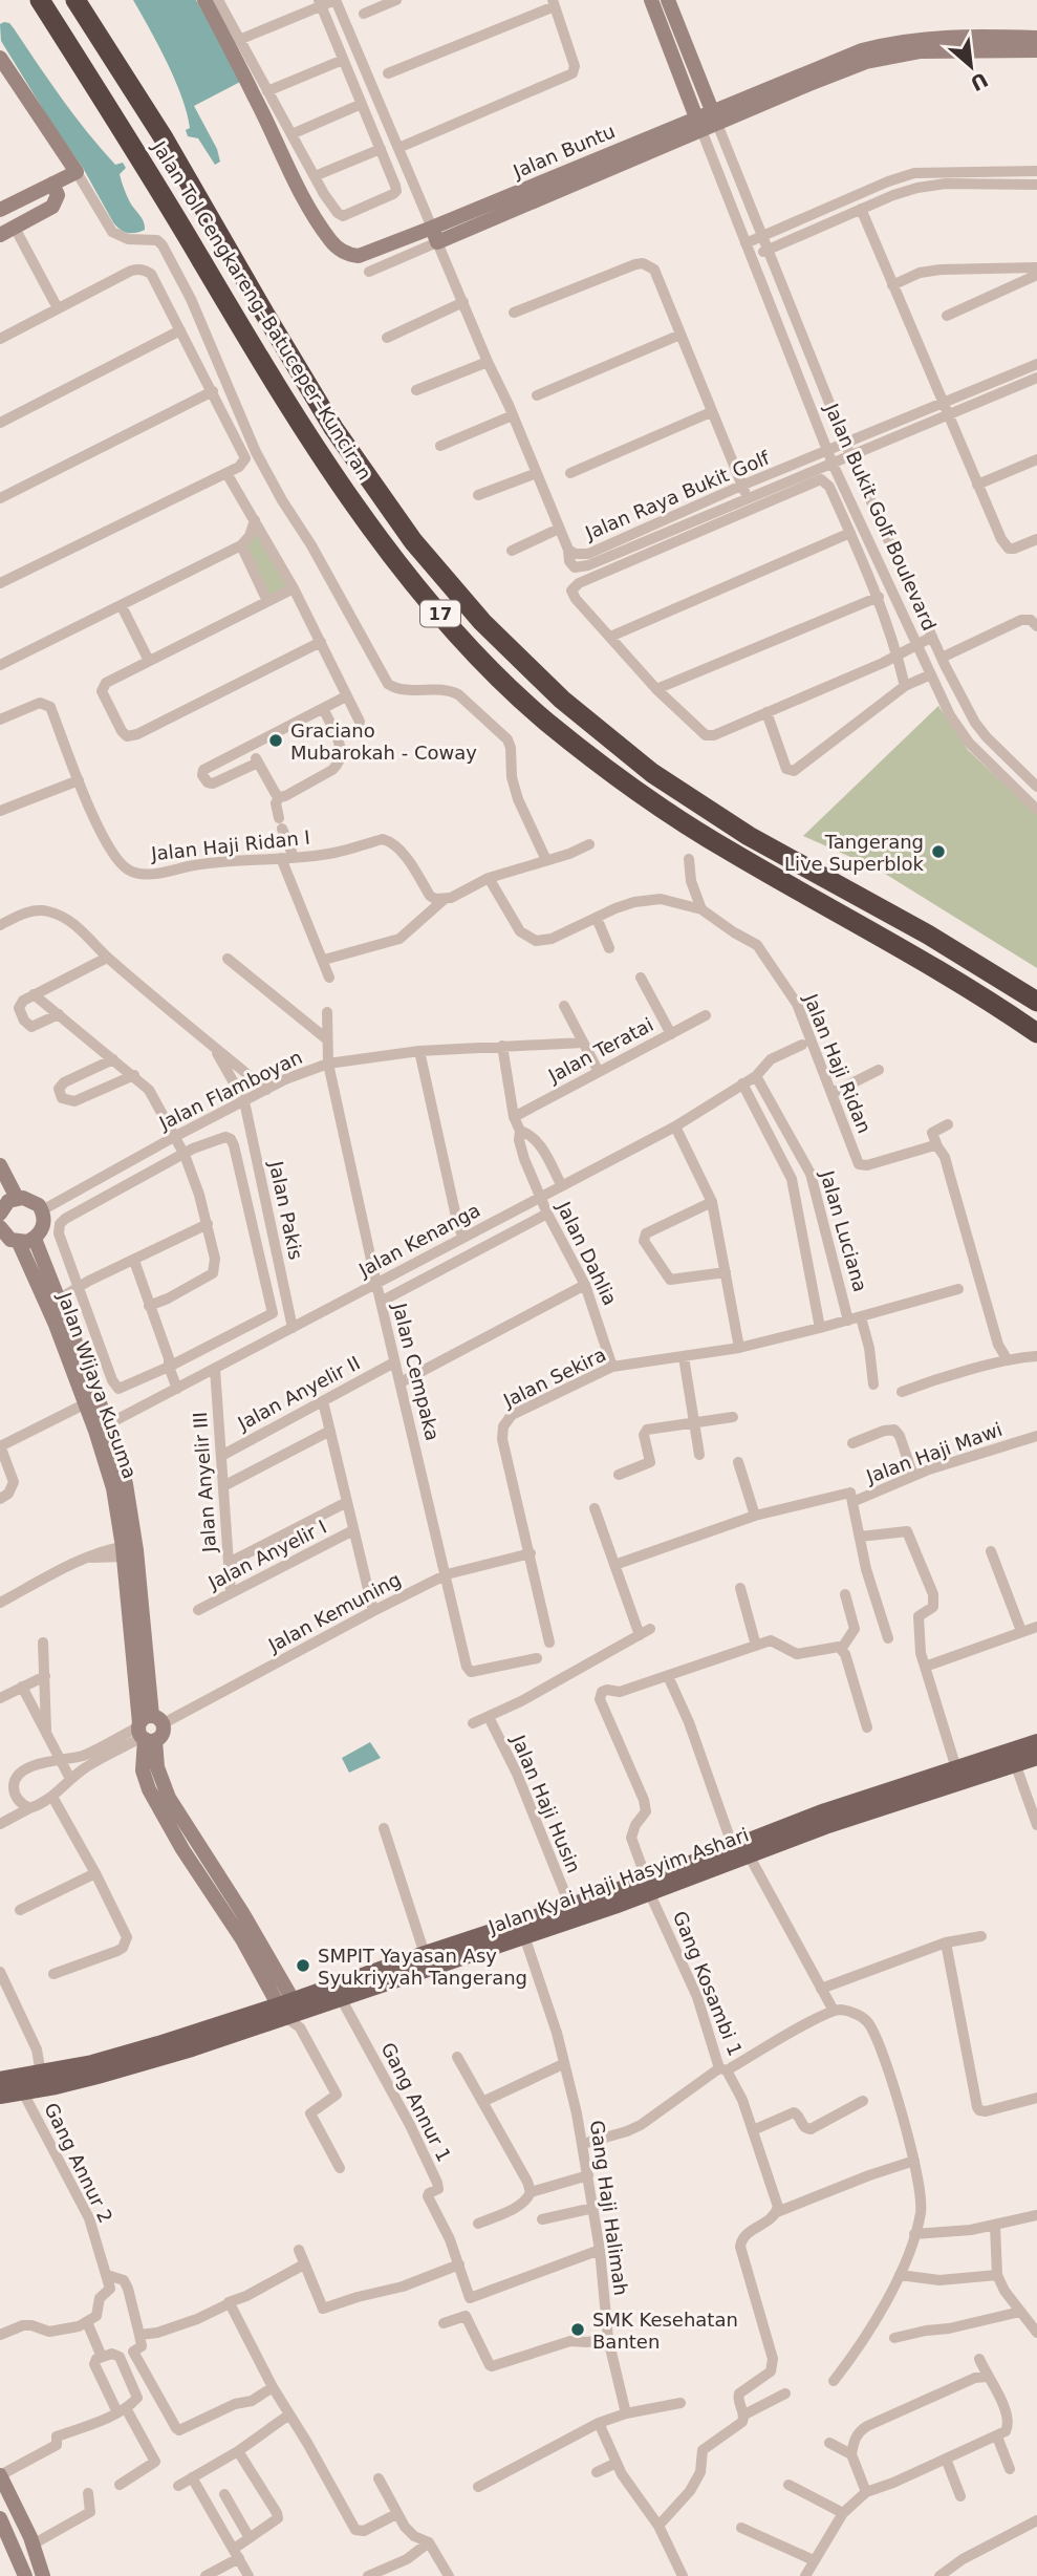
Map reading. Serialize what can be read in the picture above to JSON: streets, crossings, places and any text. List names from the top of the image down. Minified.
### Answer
{"streets":{"highway":["Jalan Tol Cengkareng–Batuceper–Kunciran","17"],"main road":["Jalan Kyai Haji Hasyim Ashari"],"street":["Jalan Buntu","Jalan Raya Bukit Golf","Jalan Bukit Golf Boulevard","Jalan Haji Ridan I","Jalan Teratai","Jalan Haji Ridan","Jalan Flamboyan","Jalan Pakis","Jalan Luciana","Jalan Kenanga","Jalan Dahlia","Jalan Cempaka","Jalan Sekira","Jalan Wijaya Kusuma","Jalan Anyelir II","Jalan Haji Mawi","Jalan Anyelir III","Jalan Anyelir I","Jalan Kemuning","Jalan Haji Husin","Gang Kosambi 1","Gang Annur 1","Gang Annur 2","Gang Haji Halimah"]},"crossings":[["Jalan Buntu","Jalan Bukit Golf Boulevard"],["Jalan Raya Bukit Golf","Jalan Bukit Golf Boulevard"],["Jalan Flamboyan","Jalan Pakis"],["Jalan Flamboyan","Jalan Cempaka"],["Jalan Pakis","Jalan Kenanga"],["Jalan Luciana","Jalan Kenanga"],["Jalan Luciana","Jalan Sekira"],["Jalan Kenanga","Jalan Dahlia"],["Jalan Kenanga","Jalan Cempaka"],["Jalan Kenanga","Jalan Wijaya Kusuma"],["Jalan Kenanga","Jalan Anyelir III"],["Jalan Dahlia","Jalan Sekira"],["Jalan Cempaka","Jalan Anyelir II"],["Jalan Cempaka","Jalan Kemuning"],["Jalan Sekira","Jalan Kemuning"],["Jalan Wijaya Kusuma","Jalan Kemuning"],["Jalan Wijaya Kusuma","Jalan Kyai Haji Hasyim Ashari"],["Jalan Anyelir II","Jalan Anyelir III"],["Jalan Anyelir III","Jalan Anyelir I"],["Jalan Haji Husin","Jalan Kyai Haji Hasyim Ashari"],["Jalan Kyai Haji Hasyim Ashari","Gang Kosambi 1"],["Jalan Kyai Haji Hasyim Ashari","Gang Annur 1"],["Jalan Kyai Haji Hasyim Ashari","Gang Annur 2"],["Jalan Kyai Haji Hasyim Ashari","Gang Haji Halimah"],["Gang Annur 1","Gang Haji Halimah"]],"places":["Graciano Mubarokah - Coway","Tangerang Live Superblok","SMPIT Yayasan Asy Syukriyyah Tangerang","SMK Kesehatan Banten"],"north":"bottom right"}
